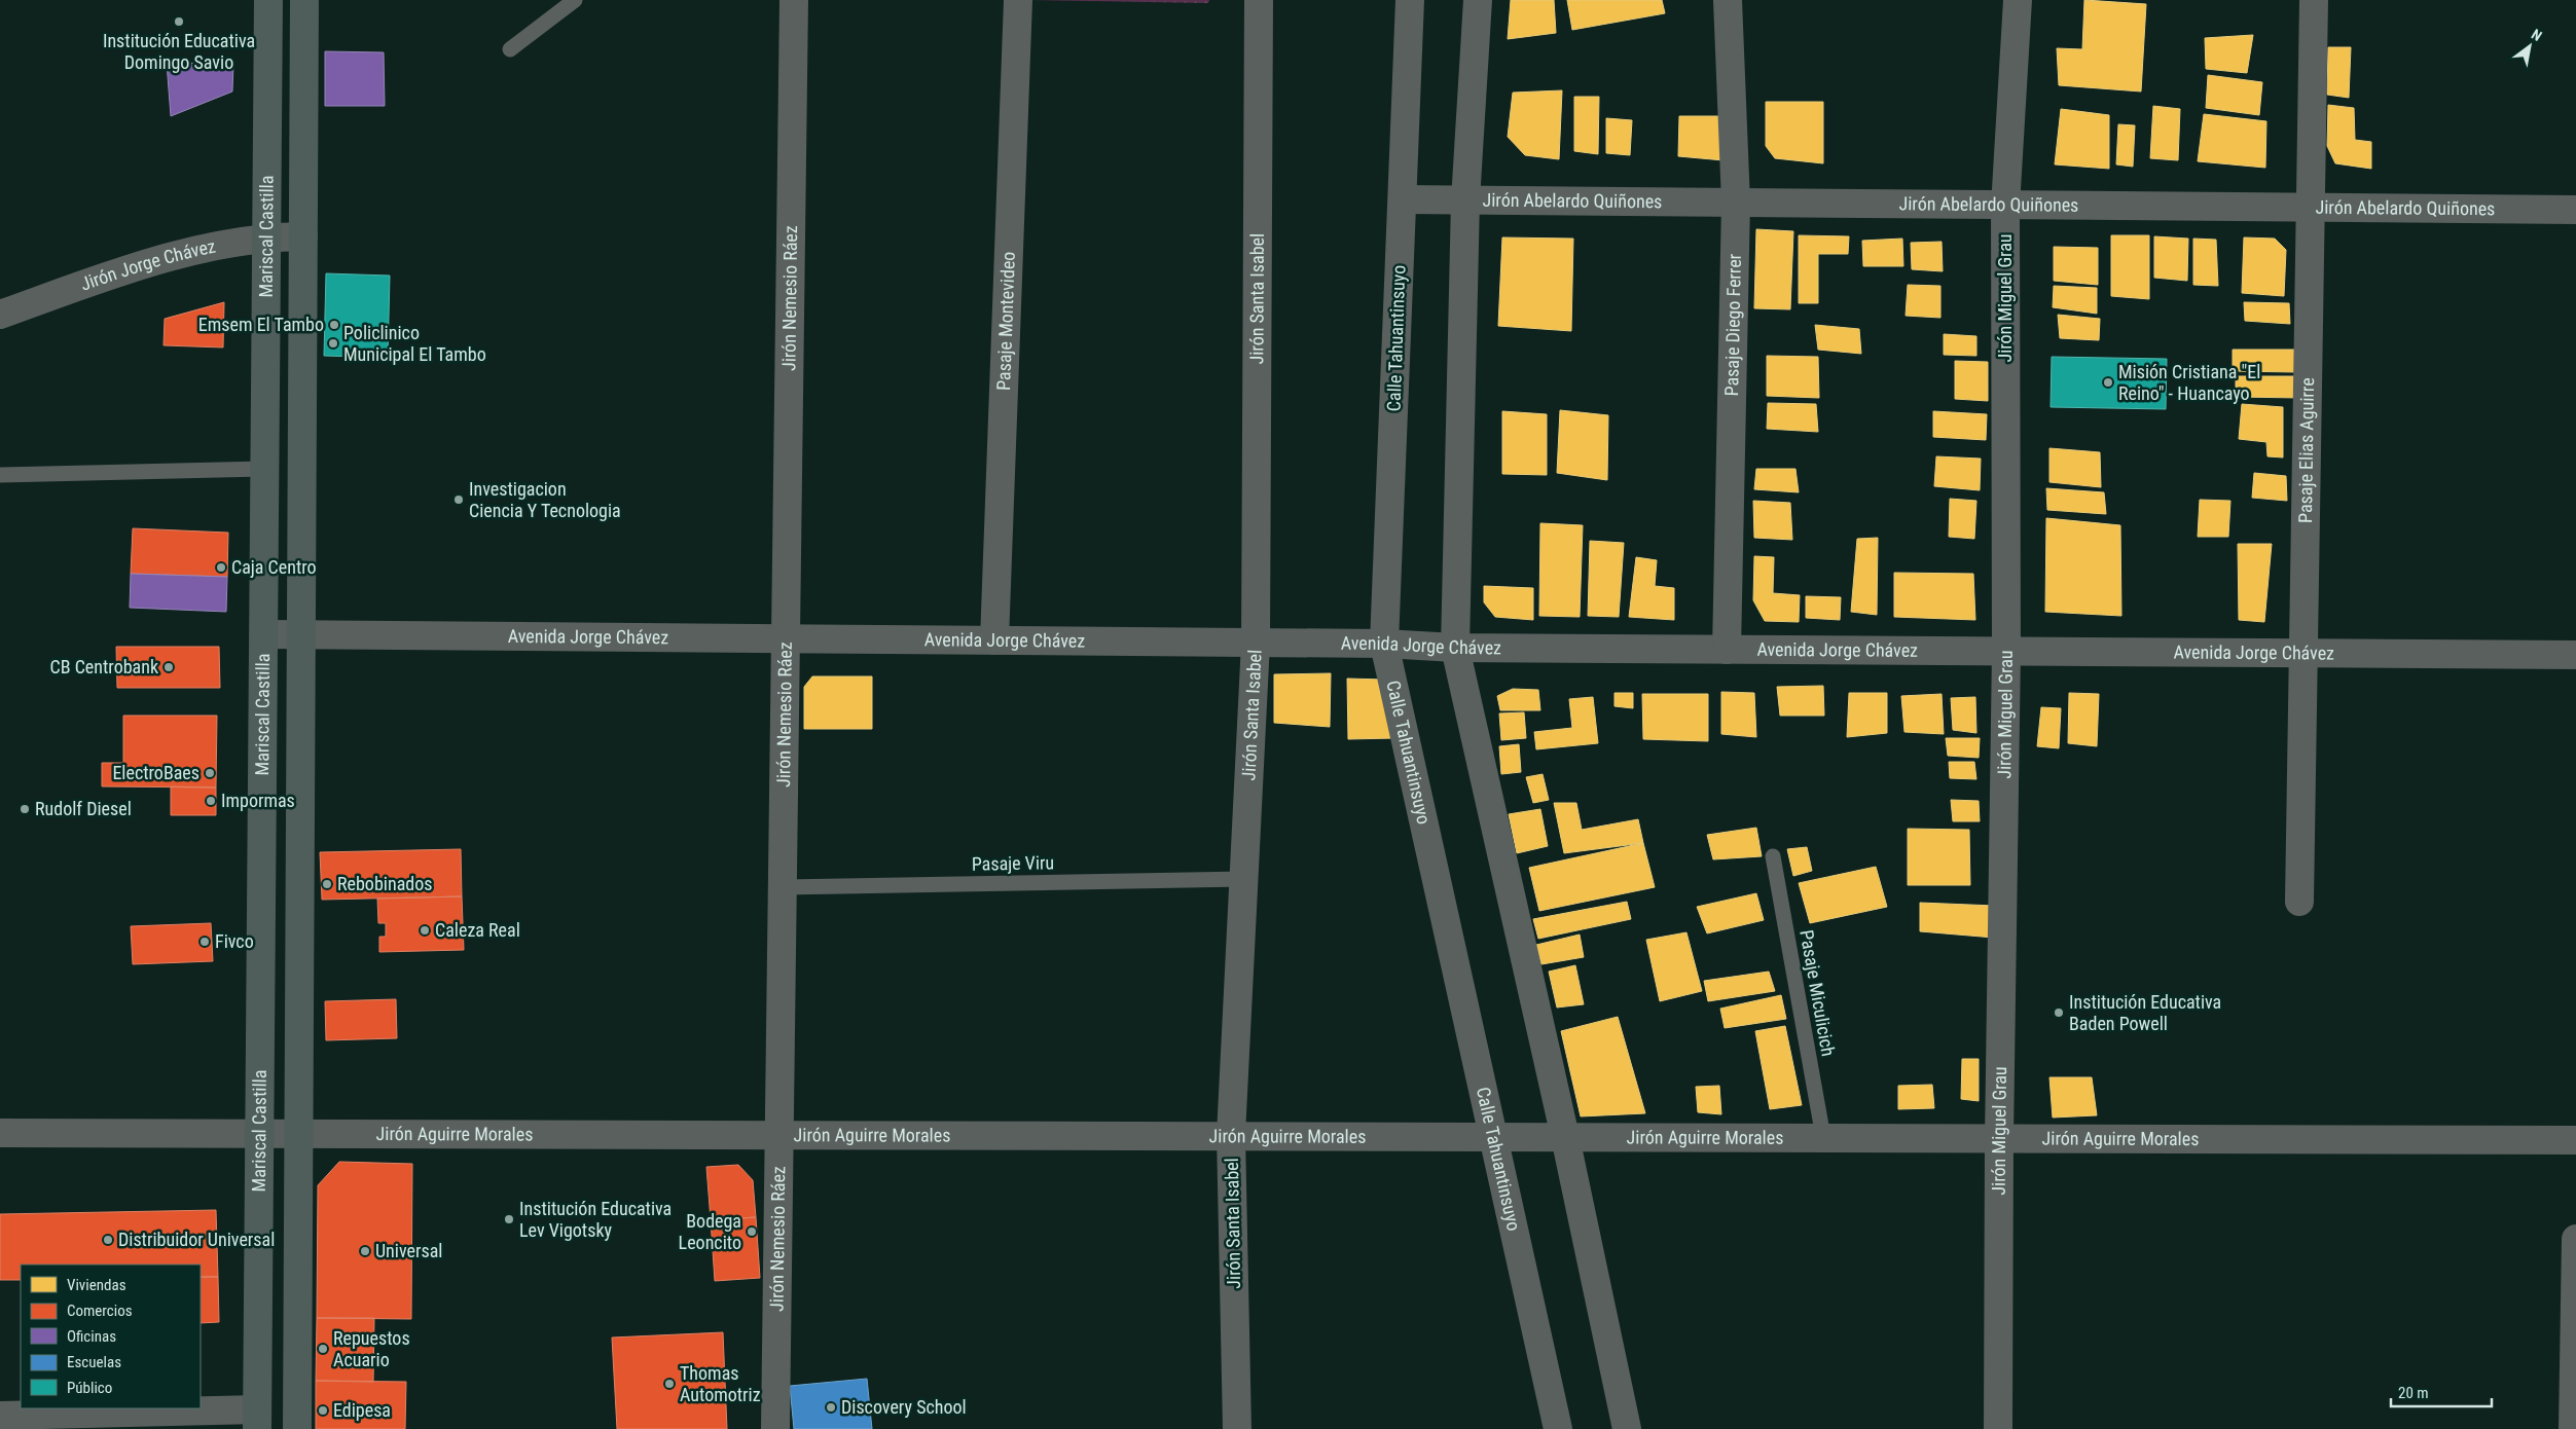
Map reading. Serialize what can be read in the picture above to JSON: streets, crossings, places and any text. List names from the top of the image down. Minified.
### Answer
{"streets":{"highway":["Mariscal Castilla"],"street":["Jirón Abelardo Quiñones","Jirón Jorge Chávez","Jirón Nemesio Ráez","Jirón Santa Isabel","Jirón Miguel Grau","Pasaje Montevideo","Pasaje Diego Ferrer","Calle Tahuantinsuyo","Pasaje Elias Aguirre","Avenida Jorge Chávez","Jirón Aguirre Morales"],"lane":["Pasaje Viru","Pasaje Miculicich"]},"crossings":[["Jirón Abelardo Quiñones","Jirón Miguel Grau"],["Jirón Abelardo Quiñones","Pasaje Diego Ferrer"],["Jirón Abelardo Quiñones","Calle Tahuantinsuyo"],["Jirón Abelardo Quiñones","Pasaje Elias Aguirre"],["Mariscal Castilla","Jirón Jorge Chávez"],["Mariscal Castilla","Avenida Jorge Chávez"],["Mariscal Castilla","Jirón Aguirre Morales"],["Jirón Nemesio Ráez","Avenida Jorge Chávez"],["Jirón Nemesio Ráez","Pasaje Viru"],["Jirón Nemesio Ráez","Jirón Aguirre Morales"],["Jirón Santa Isabel","Avenida Jorge Chávez"],["Jirón Santa Isabel","Pasaje Viru"],["Jirón Santa Isabel","Jirón Aguirre Morales"],["Jirón Miguel Grau","Avenida Jorge Chávez"],["Jirón Miguel Grau","Jirón Aguirre Morales"],["Pasaje Montevideo","Avenida Jorge Chávez"],["Pasaje Diego Ferrer","Avenida Jorge Chávez"],["Calle Tahuantinsuyo","Avenida Jorge Chávez"],["Calle Tahuantinsuyo","Jirón Aguirre Morales"],["Pasaje Elias Aguirre","Avenida Jorge Chávez"],["Pasaje Miculicich","Jirón Aguirre Morales"]],"places":["Institución Educativa Domingo Savio","Emsem El Tambo","Policlinico Municipal El Tambo","Misión Cristiana \"El Reino\" - Huancayo","Investigacion Ciencia Y Tecnologia","Caja Centro","CB Centrobank","ElectroBaes","Impormas","Rudolf Diesel","Rebobinados","Caleza Real","Fivco","Institución Educativa Baden Powell","Institución Educativa Lev Vigotsky","Bodega Leoncito","Distribuidor Universal","Universal","Repuestos Acuario","Thomas Automotriz","Discovery School","Edipesa"],"legend":["Viviendas","Comercios","Oficinas","Escuelas","Público"],"scale_bar":"20 m","north":"top right"}
